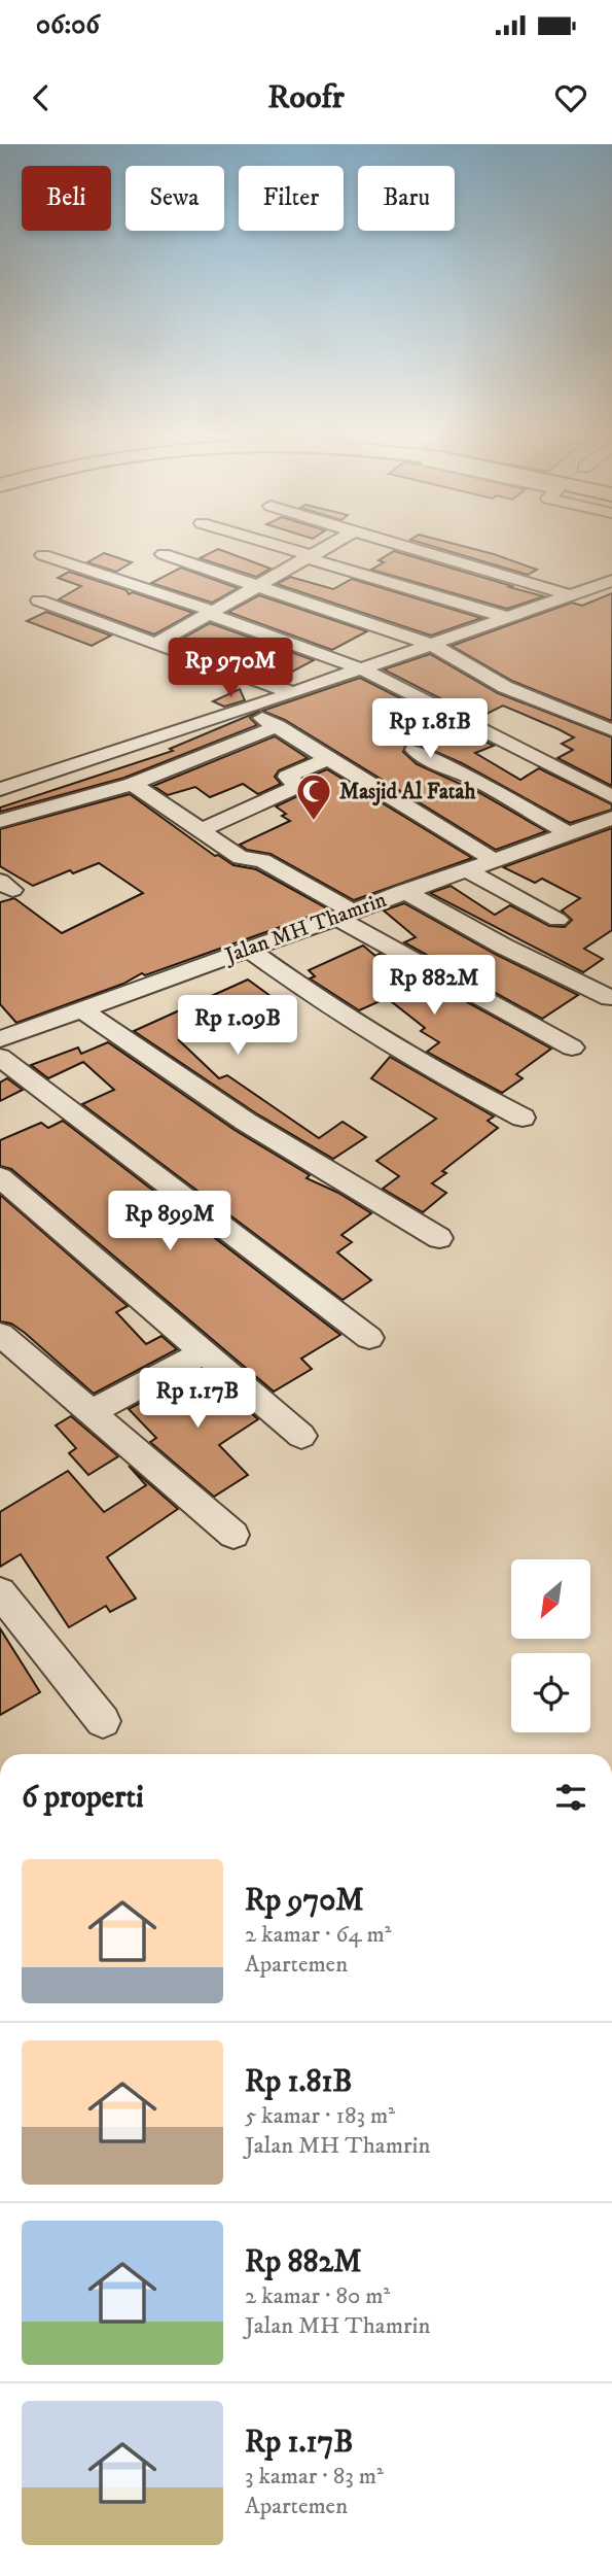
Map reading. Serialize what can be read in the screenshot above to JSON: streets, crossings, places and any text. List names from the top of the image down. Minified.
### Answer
{"streets":{"street":["Jalan MH Thamrin"]},"places":{"mosque":["Masjid Al Fatah"]},"north":"bottom left","page":{"status":"06:06","header":"Roofr","chip":["Beli","Sewa","Filter","Baru"],"price":["Rp 970M","Rp 1.81B","Rp 882M","Rp 1.09B","Rp 899M","Rp 1.17B"],"heading":"6 properti","list":[{"name":"Rp 970M","note":"2 kamar · 64 m² · Apartemen"},{"name":"Rp 1.81B","note":"5 kamar · 183 m² · Jalan MH Thamrin"},{"name":"Rp 882M","note":"2 kamar · 80 m² · Jalan MH Thamrin"},{"name":"Rp 1.17B","note":"3 kamar · 83 m² · Apartemen"}]}}
